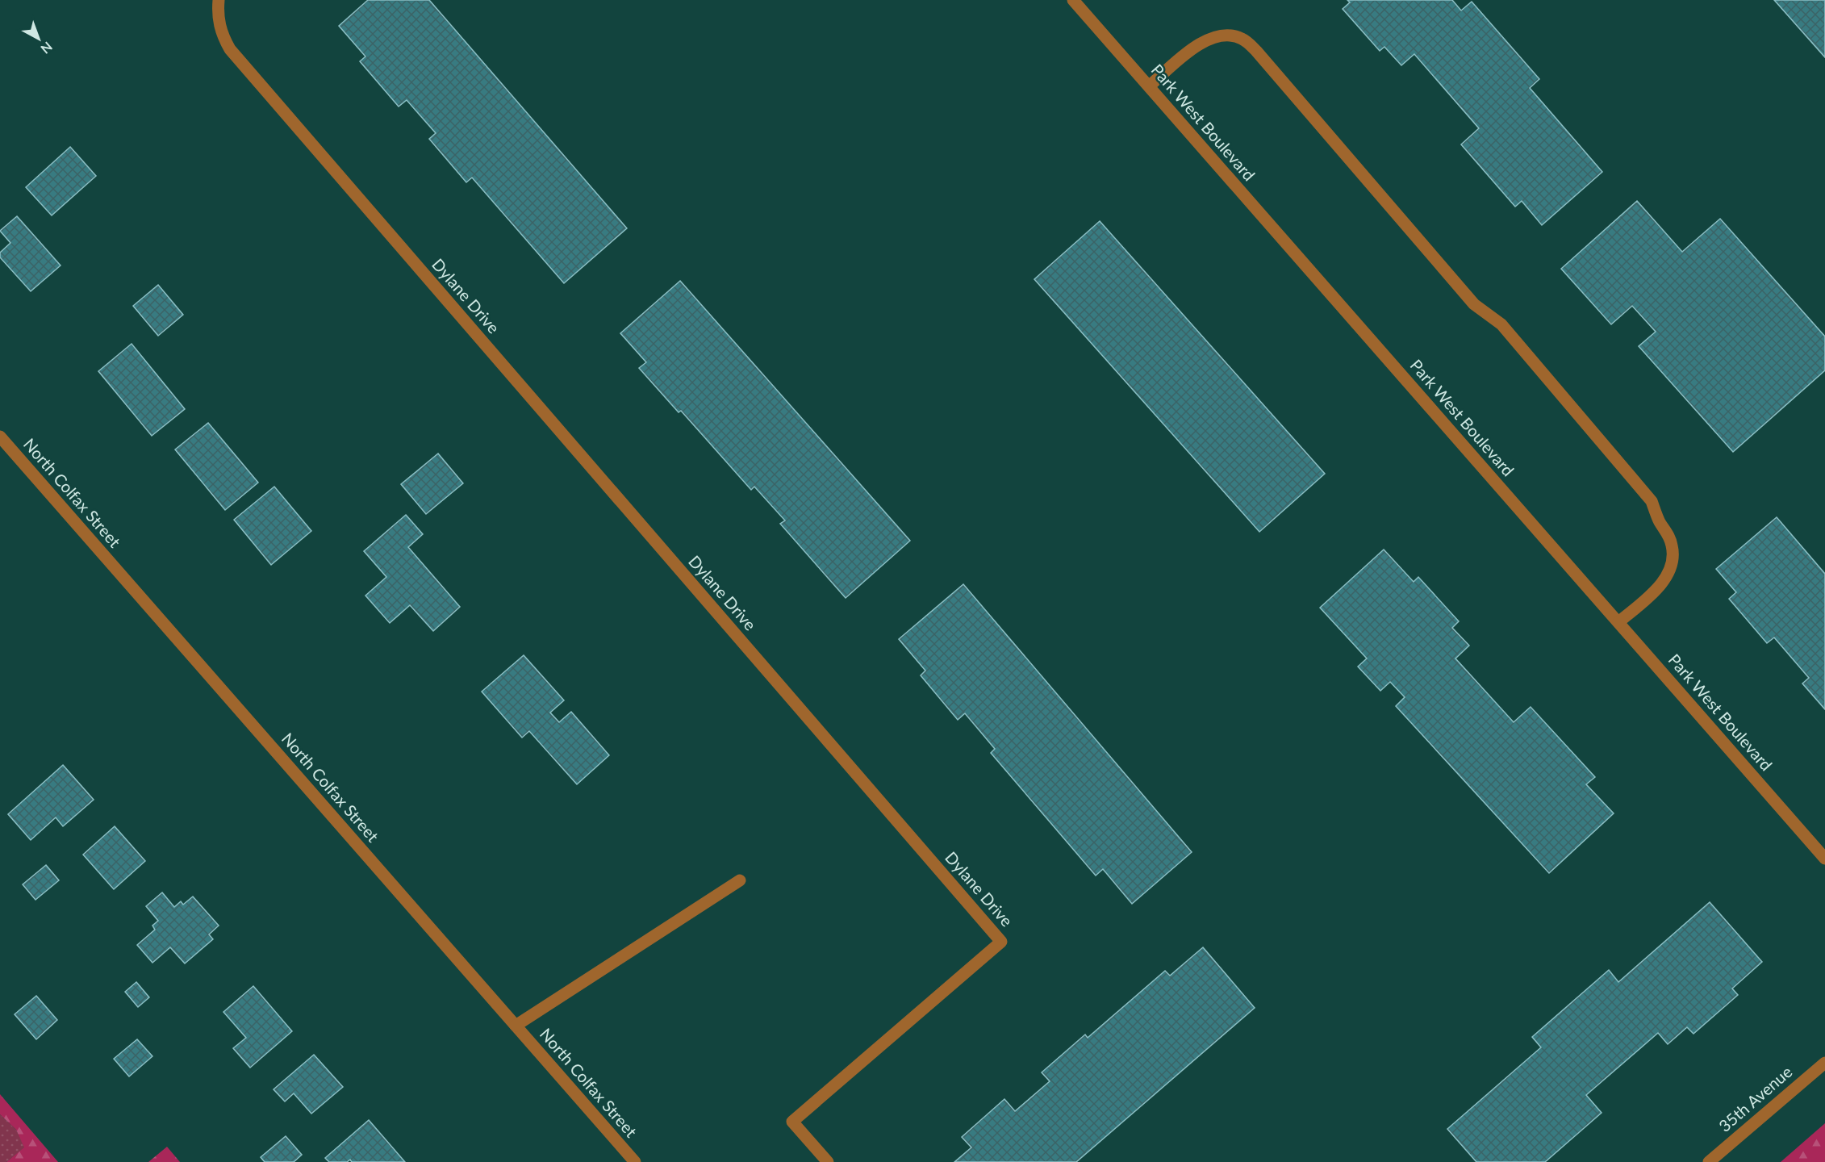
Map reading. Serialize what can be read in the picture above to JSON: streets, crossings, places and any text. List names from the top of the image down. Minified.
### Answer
{"streets":{"street":["Park West Boulevard","Dylane Drive","North Colfax Street","35th Avenue"]},"north":"bottom right"}
